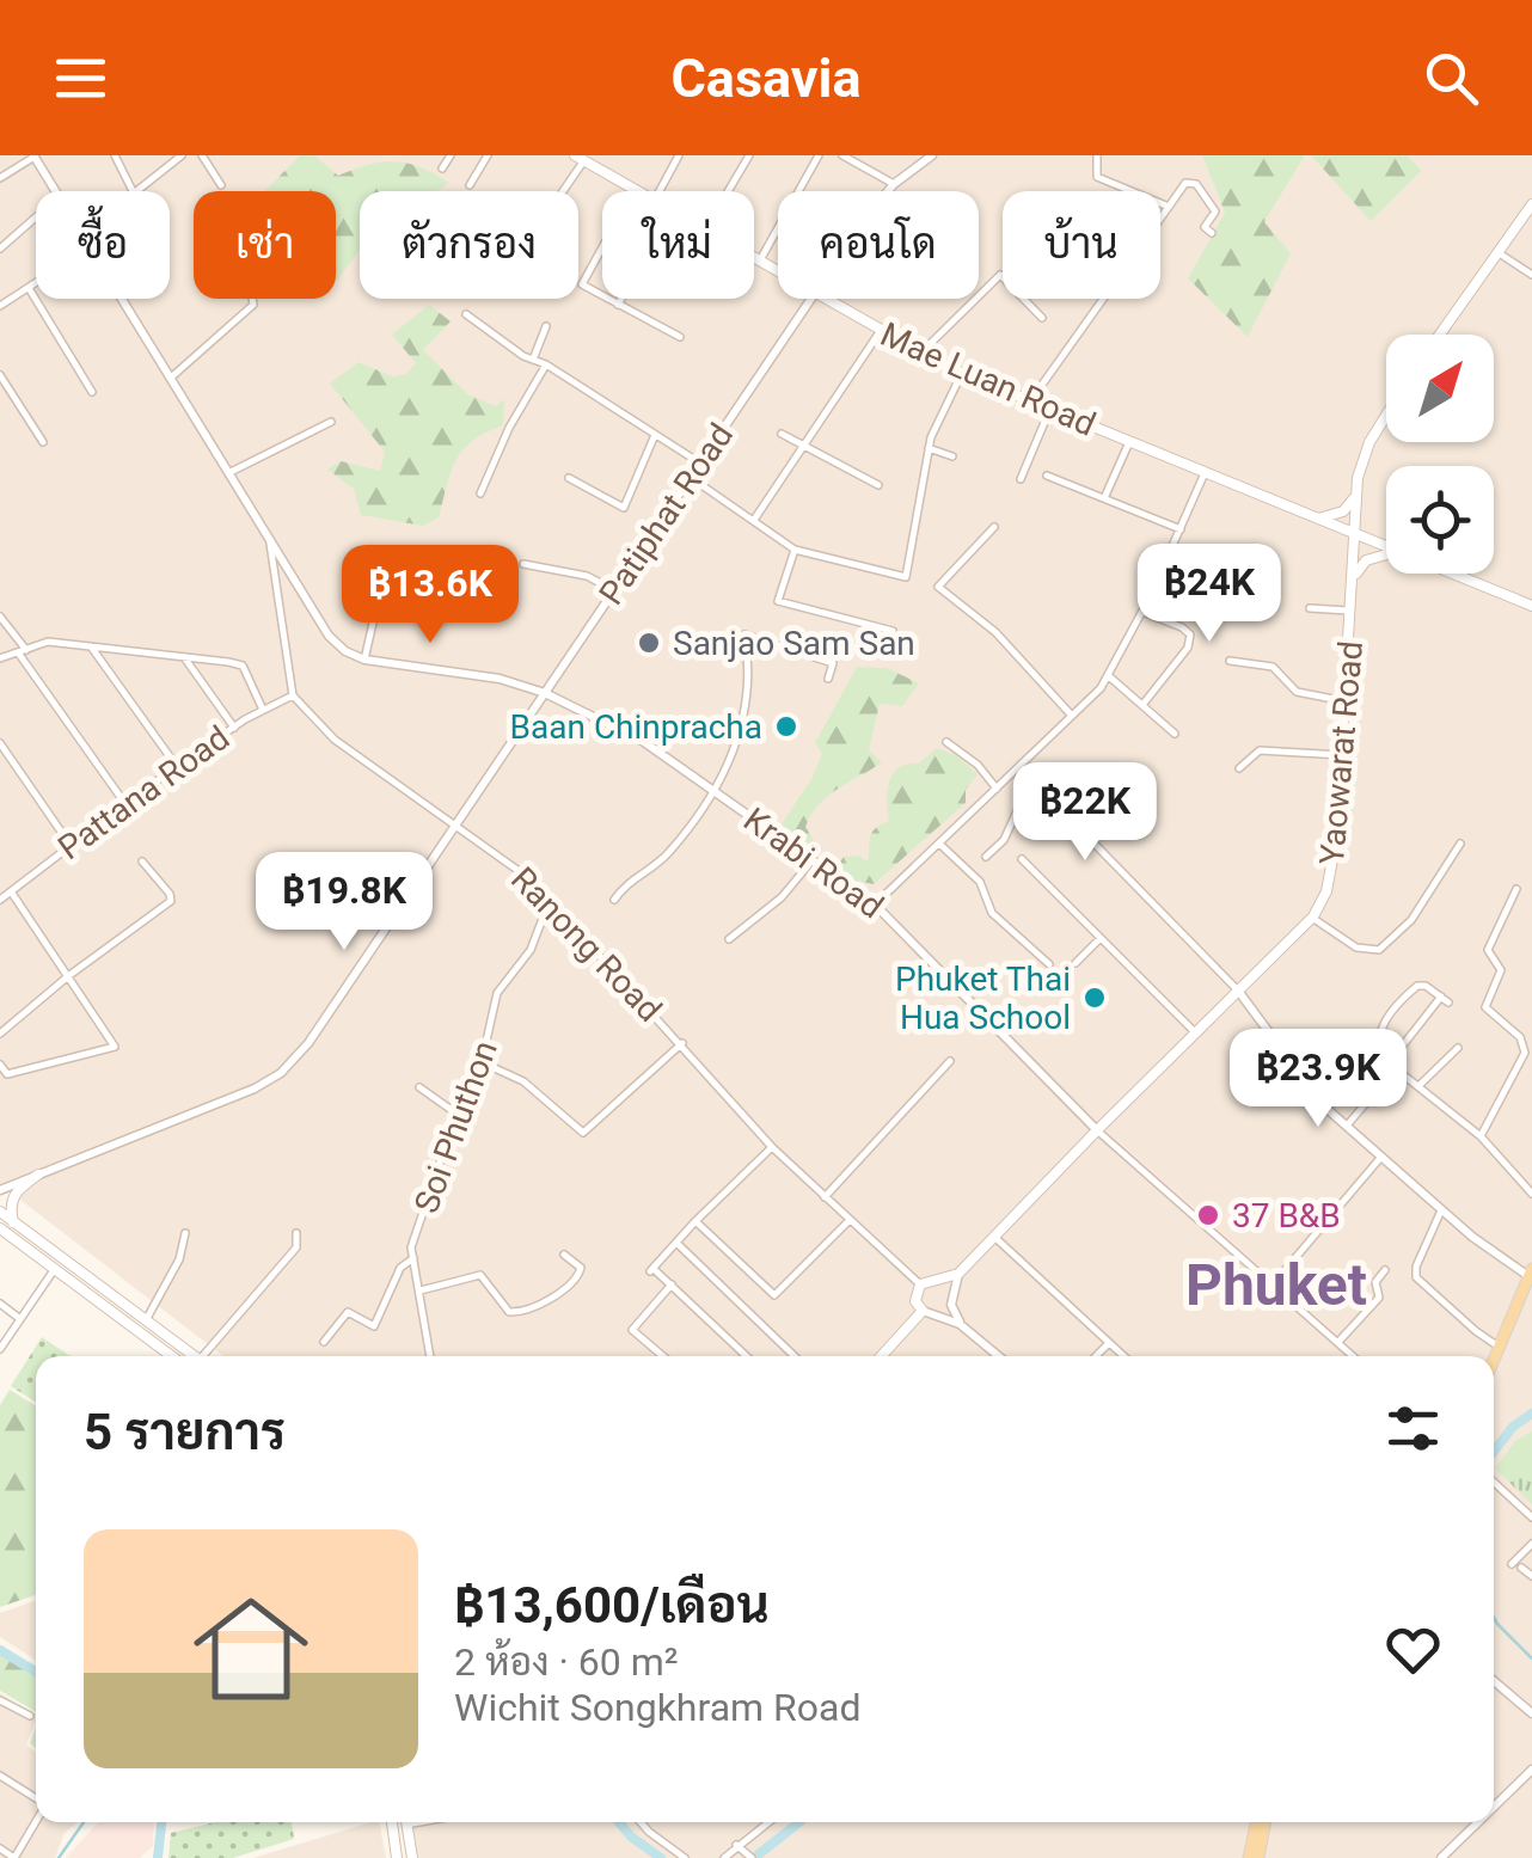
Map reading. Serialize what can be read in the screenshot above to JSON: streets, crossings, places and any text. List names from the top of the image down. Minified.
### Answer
{"streets":{"main road":["Mae Luan Road","Yaowarat Road"],"street":["Patiphat Road","Pattana Road","Krabi Road","Ranong Road","Soi Phuthon"]},"crossings":[["Mae Luan Road","Yaowarat Road"],["Patiphat Road","Krabi Road"],["Patiphat Road","Ranong Road"],["Yaowarat Road","Krabi Road"],["Pattana Road","Ranong Road"],["Ranong Road","Soi Phuthon"]],"districts":["Phuket"],"places":["Sanjao Sam San","Baan Chinpracha","Phuket Thai Hua School","37 B&B"],"north":"top right","page":{"header":"Casavia","chip":["ซื้อ","เช่า","ตัวกรอง","ใหม่","คอนโด","บ้าน"],"price":["฿24K","฿13.6K","฿22K","฿19.8K","฿23.9K"],"heading":"5 รายการ","list":[{"name":"฿13,600/เดือน","note":"2 ห้อง · 60 m² · Wichit Songkhram Road"}]}}
